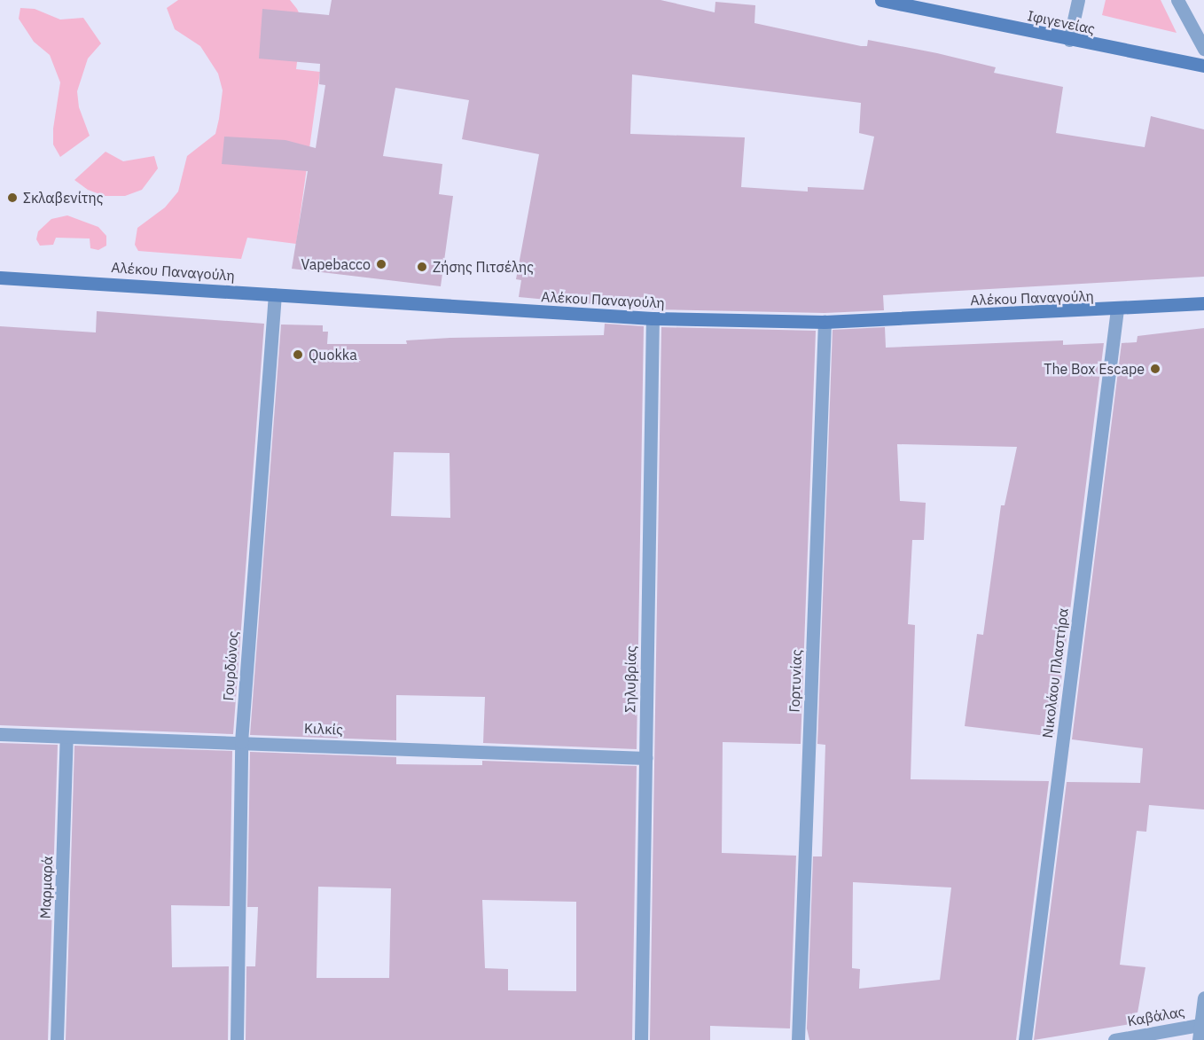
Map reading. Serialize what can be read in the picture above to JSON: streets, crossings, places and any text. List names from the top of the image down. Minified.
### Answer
{"streets":{"street":["Ιφιγενείας","Αλέκου Παναγούλη","Γουρδώνος","Νικολάου Πλαστήρα","Σηλυβρίας","Γορτυνίας","Κιλκίς","Μαρμαρά","Καβάλας"]},"crossings":[["Αλέκου Παναγούλη","Γουρδώνος"],["Αλέκου Παναγούλη","Νικολάου Πλαστήρα"],["Αλέκου Παναγούλη","Σηλυβρίας"],["Αλέκου Παναγούλη","Γορτυνίας"],["Γουρδώνος","Κιλκίς"],["Σηλυβρίας","Κιλκίς"],["Κιλκίς","Μαρμαρά"]],"places":["Σκλαβενίτης","Vapebacco","Ζήσης Πιτσέλης","Quokka","The Box Escape"]}
